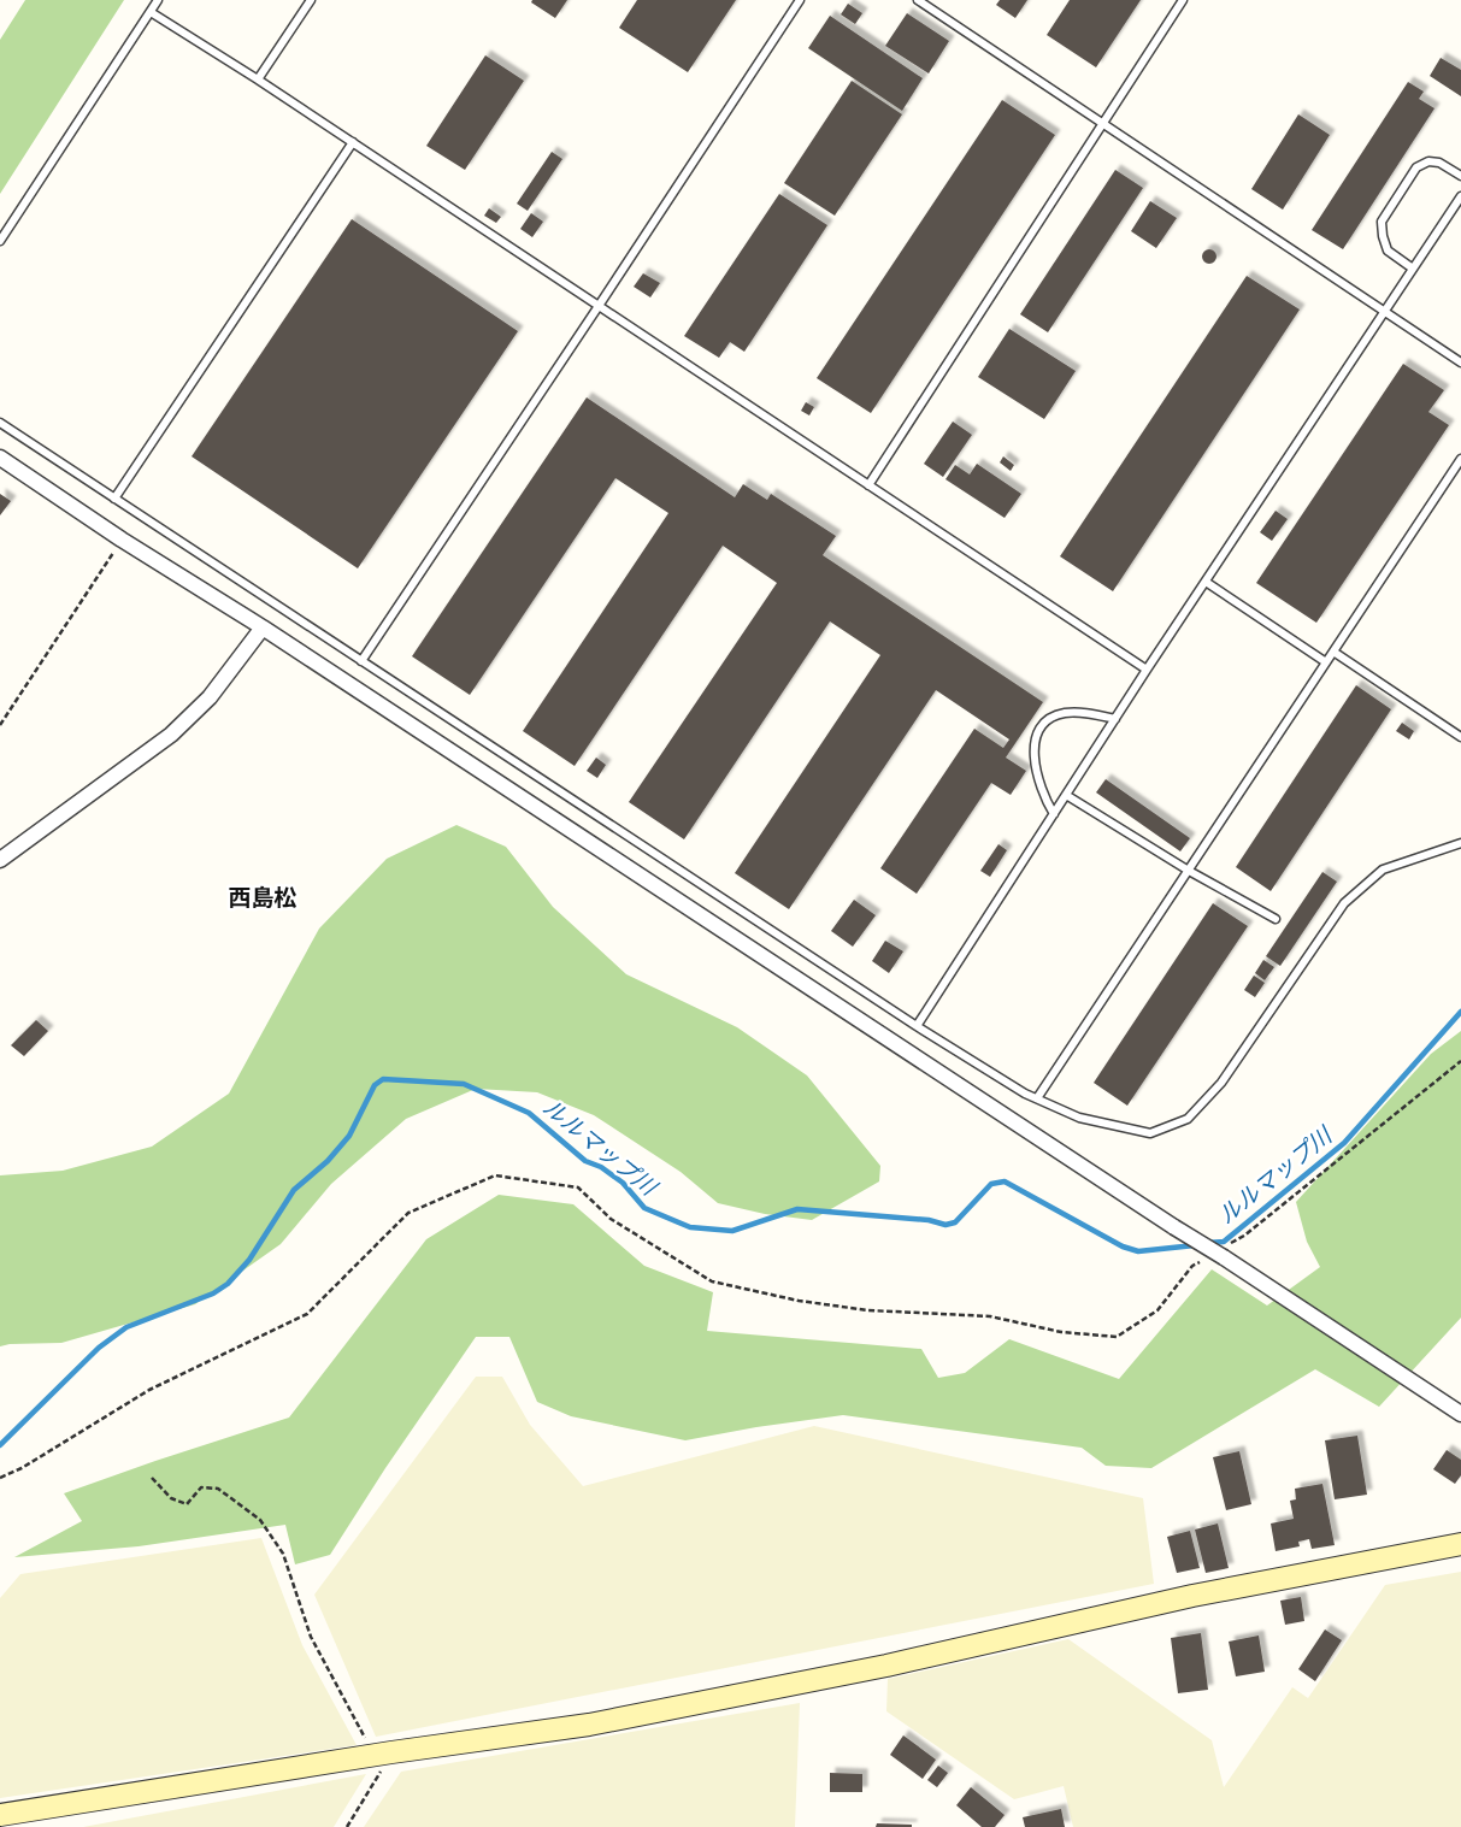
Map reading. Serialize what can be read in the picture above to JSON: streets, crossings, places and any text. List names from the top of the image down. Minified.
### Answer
{"districts":["西島松"],"water":["ルルマップ川"]}
